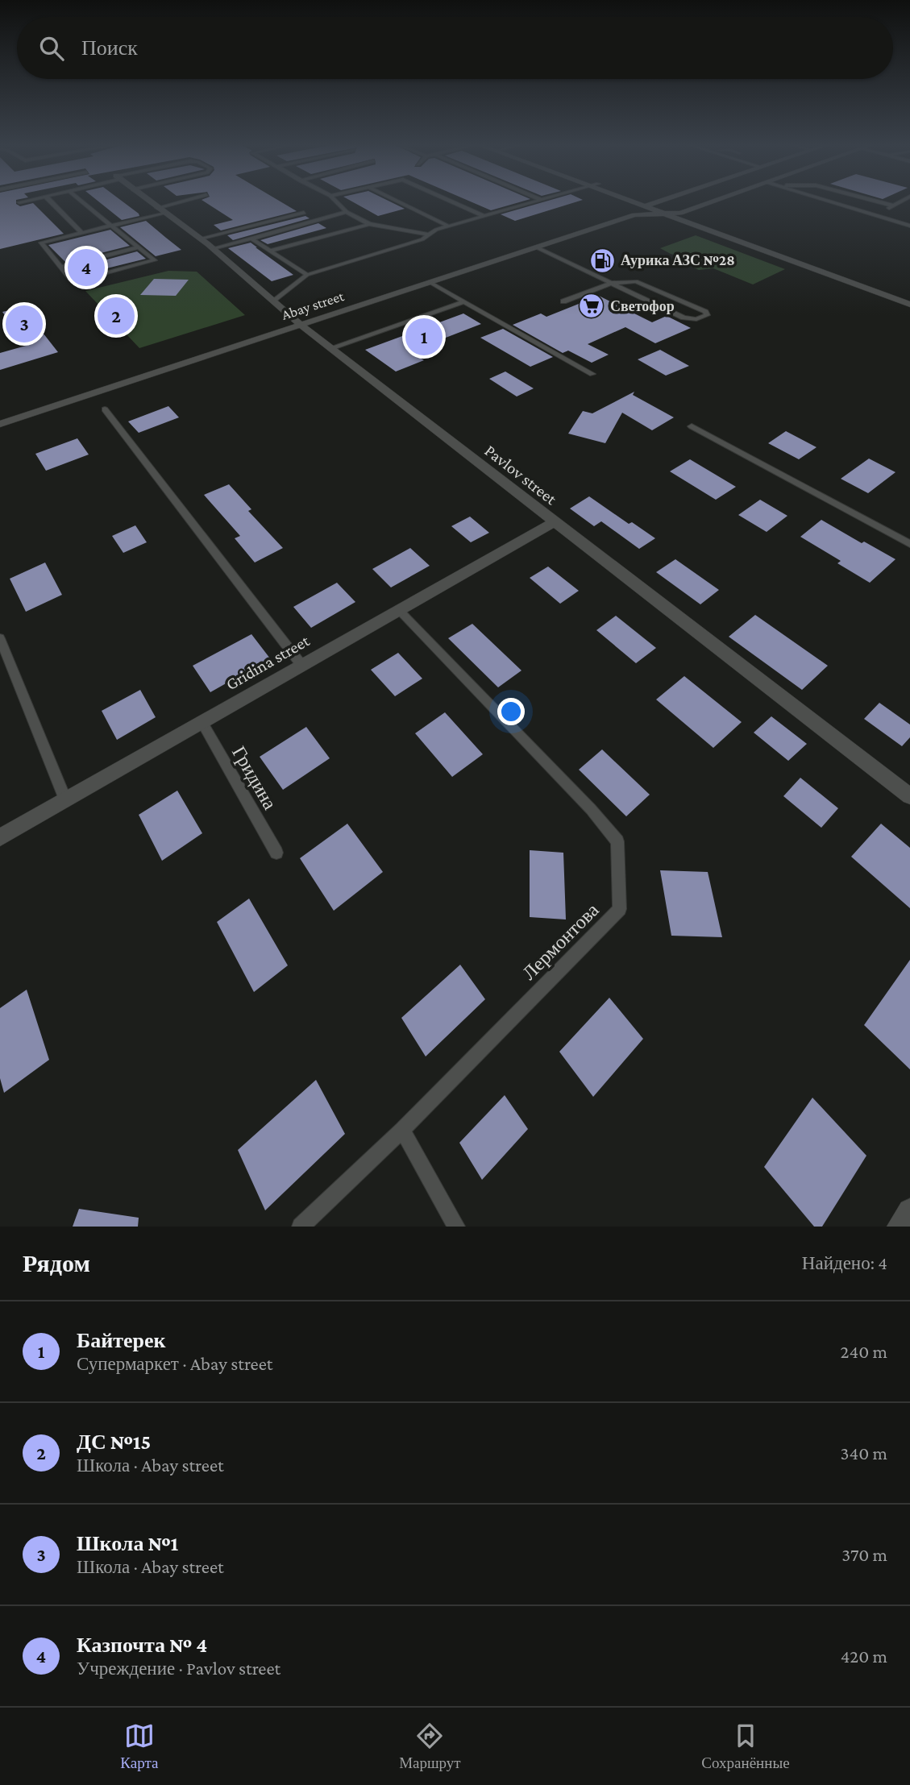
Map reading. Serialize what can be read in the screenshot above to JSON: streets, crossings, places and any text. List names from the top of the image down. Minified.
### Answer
{"streets":{"main road":["Abay street","Pavlov street","Gridina street"],"lane":["Гридина","Лермонтова"]},"crossings":[["Abay street","Pavlov street"],["Pavlov street","Gridina street"],["Gridina street","Гридина"],["Gridina street","Лермонтова"]],"places":{"fuel station":["Аурика АЗС №28"],"supermarket":["Светофор"]},"page":{"search":"Поиск","pins":["4","2","3","1"],"heading":["Рядом","Найдено: 4"],"list":[{"mark":"1","name":"Байтерек","note":"Супермаркет · Abay street","value":"240 m"},{"mark":"2","name":"ДС №15","note":"Школа · Abay street","value":"340 m"},{"mark":"3","name":"Школа №1","note":"Школа · Abay street","value":"370 m"},{"mark":"4","name":"Казпочта № 4","note":"Учреждение · Pavlov street","value":"420 m"}],"nav":["Карта","Маршрут","Сохранённые"]}}
